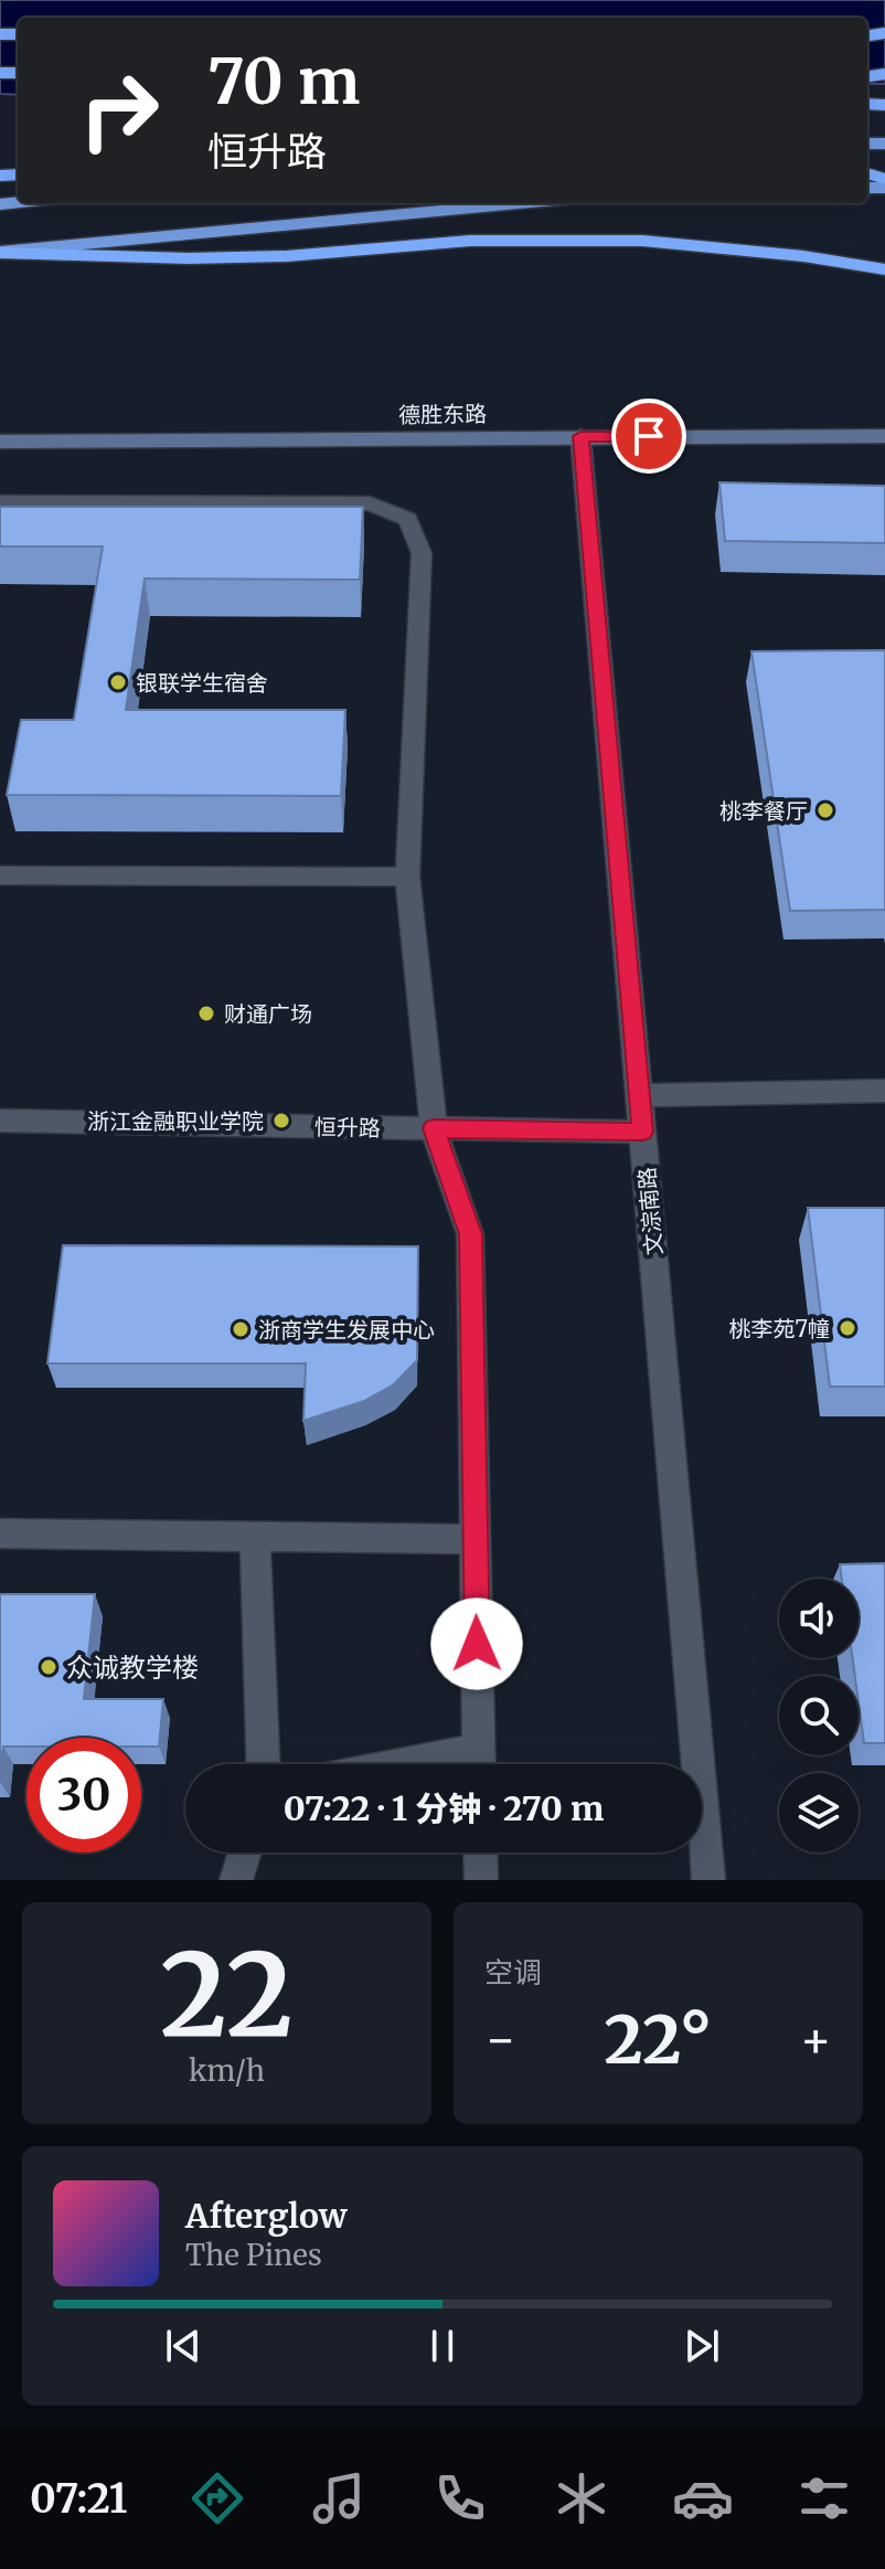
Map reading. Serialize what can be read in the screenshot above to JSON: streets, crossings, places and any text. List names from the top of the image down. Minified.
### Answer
{"streets":{"main road":["德胜东路"],"street":["恒升路","文淙南路"]},"crossings":[["德胜东路","文淙南路"],["恒升路","文淙南路"]],"places":["银联学生宿舍","桃李餐厅","财通广场","浙江金融职业学院","桃李苑7幢","浙商学生发展中心","众诚教学楼"],"page":{"turn":["70 m","恒升路"],"limit":"30","trip":"07:22 · 1 分钟 · 270 m","tile":[["22","km/h"],"空调"],"heat":["−","22°","+"],"song":["Afterglow","The Pines"],"tabs":"07:21"}}
